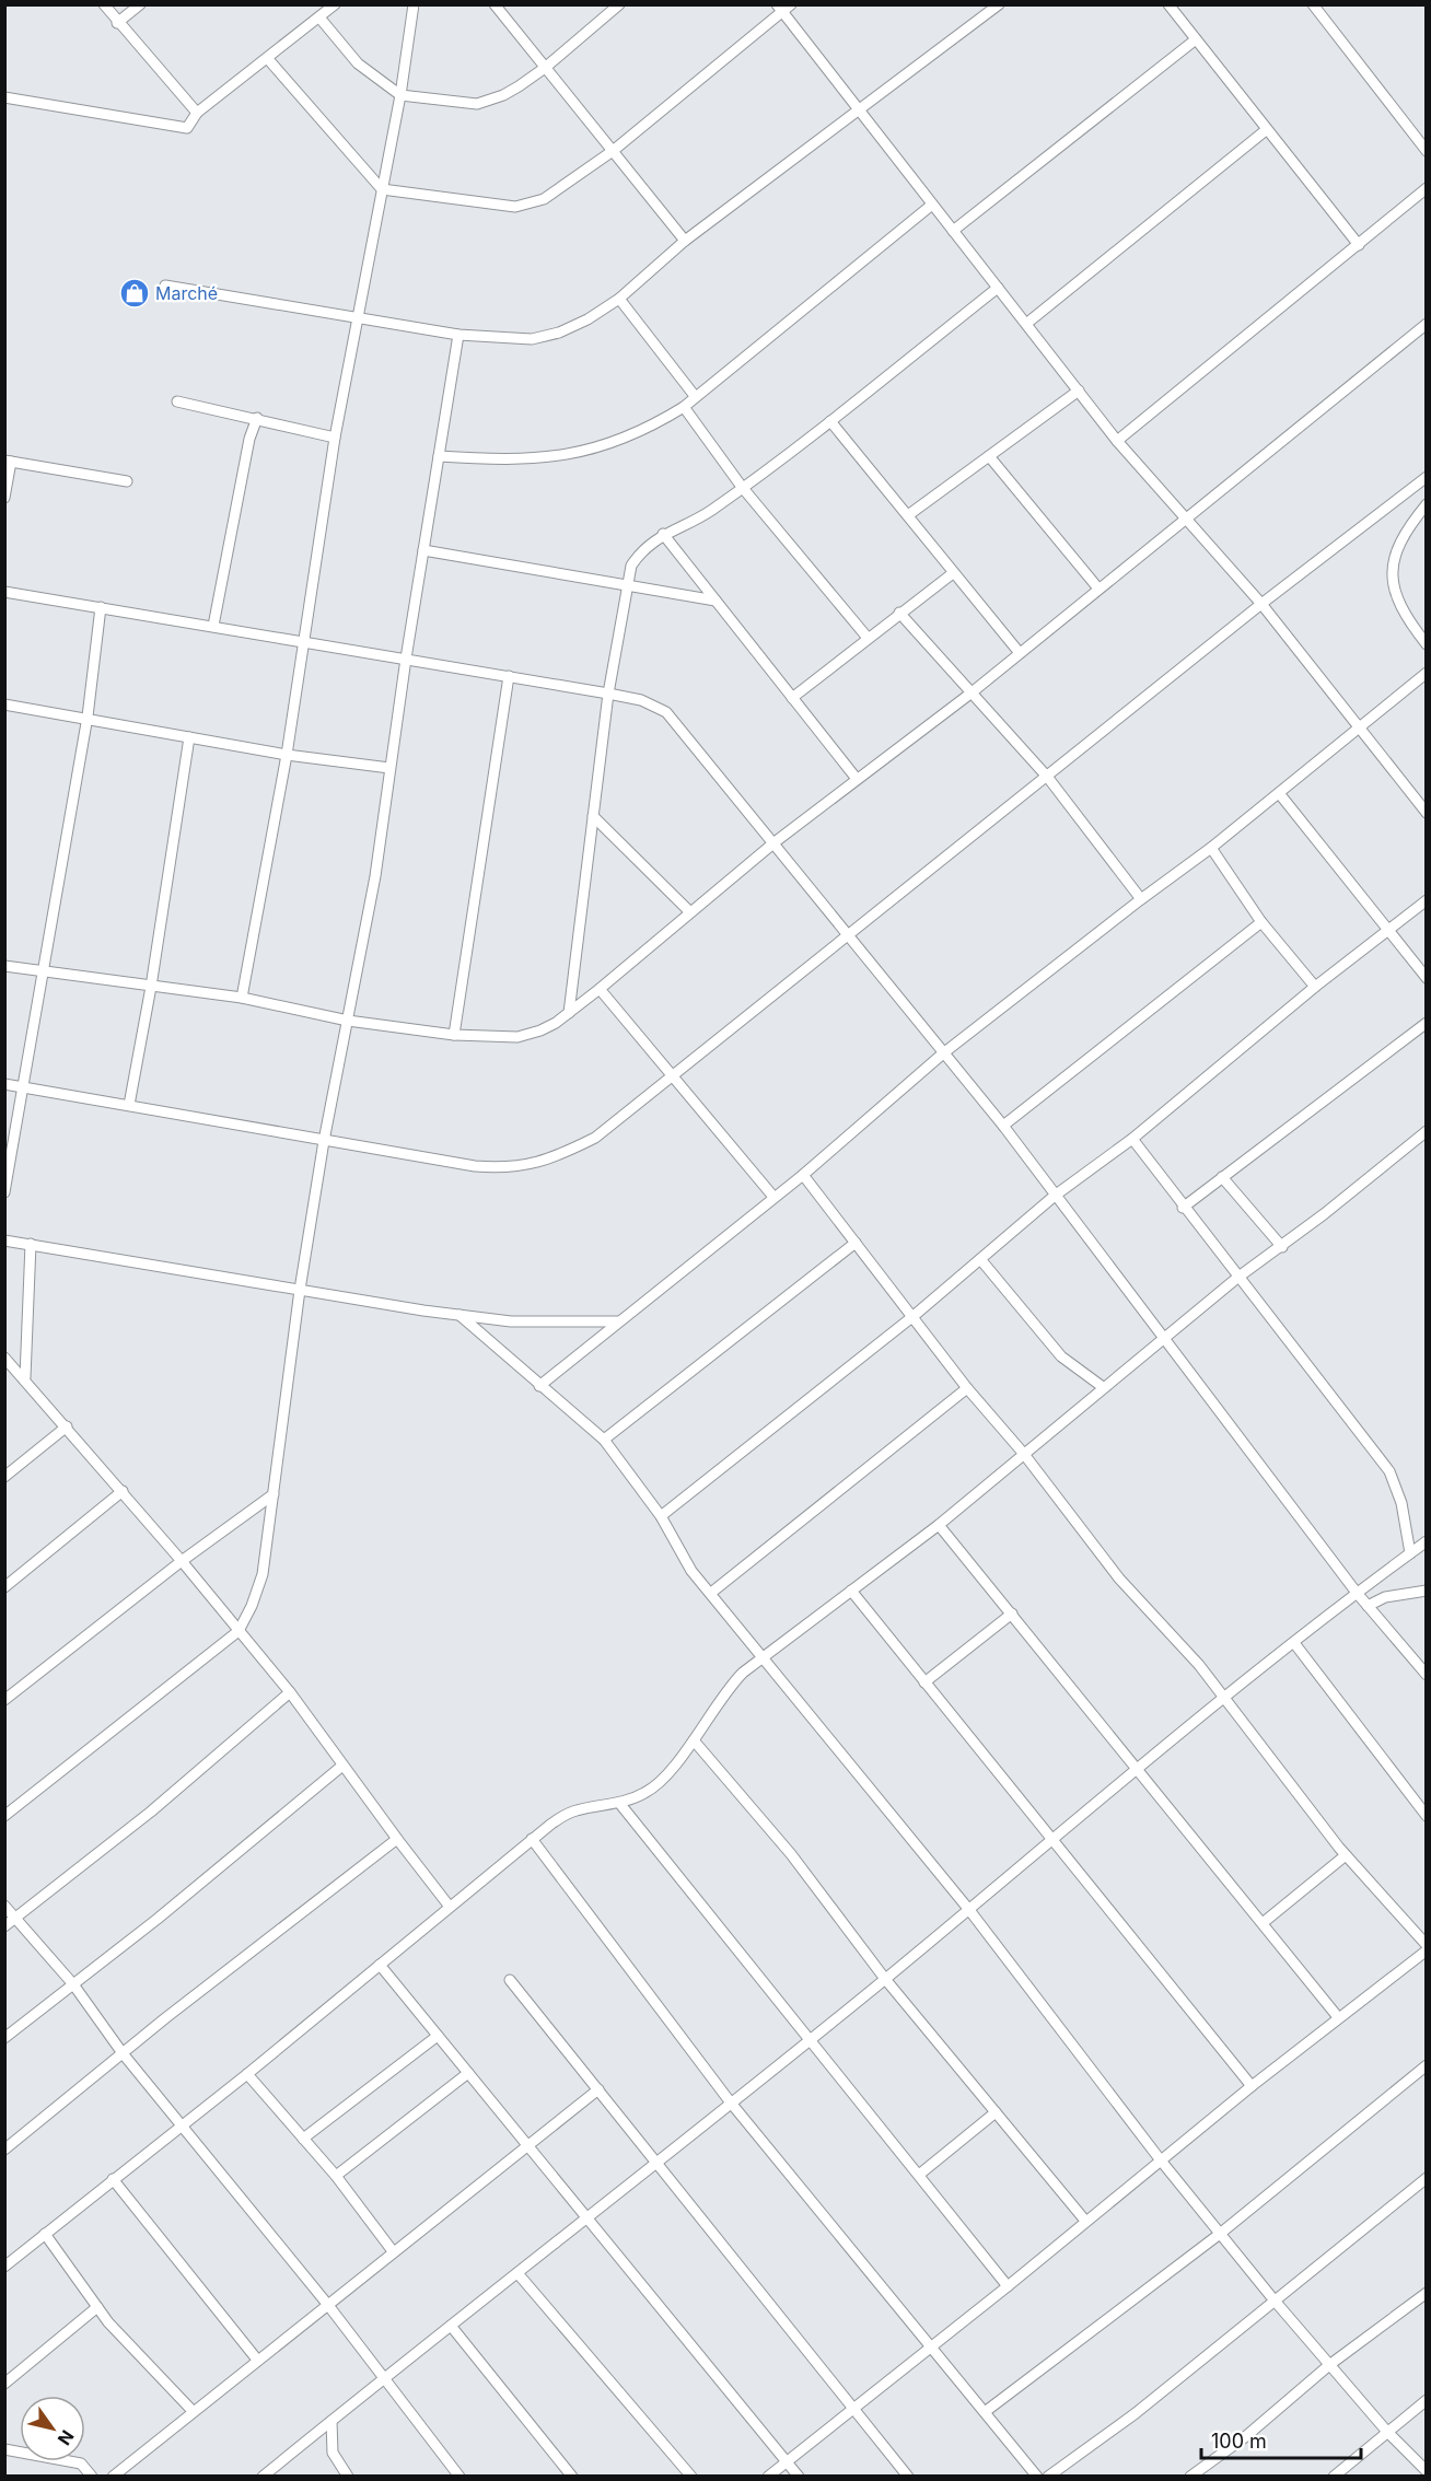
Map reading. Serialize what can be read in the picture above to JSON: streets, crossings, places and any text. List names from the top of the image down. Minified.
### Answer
{"places":{"shop":["Marché"]},"scale_bar":"100 m","north":"bottom right"}
